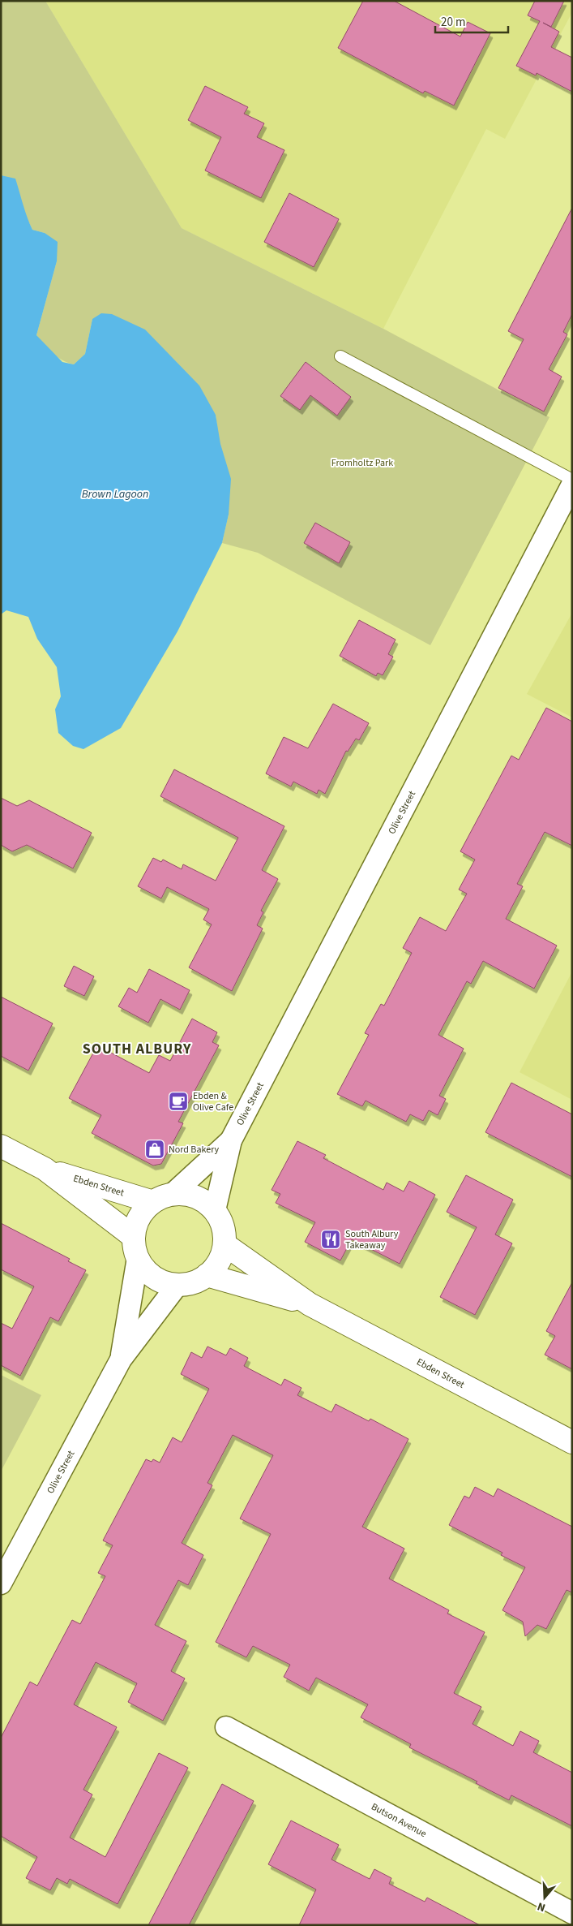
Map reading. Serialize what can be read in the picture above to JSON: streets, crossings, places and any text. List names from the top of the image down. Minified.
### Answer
{"streets":{"street":["Olive Street","Ebden Street","Butson Avenue"]},"crossings":[["Olive Street","Ebden Street"]],"districts":["SOUTH ALBURY"],"water":["Brown Lagoon"],"parks":["Fromholtz Park"],"places":{"cafe":["Ebden & Olive Cafe"],"shop":["Nord Bakery"],"restaurant":["South Albury Takeaway"]},"scale_bar":"20 m","north":"bottom"}
